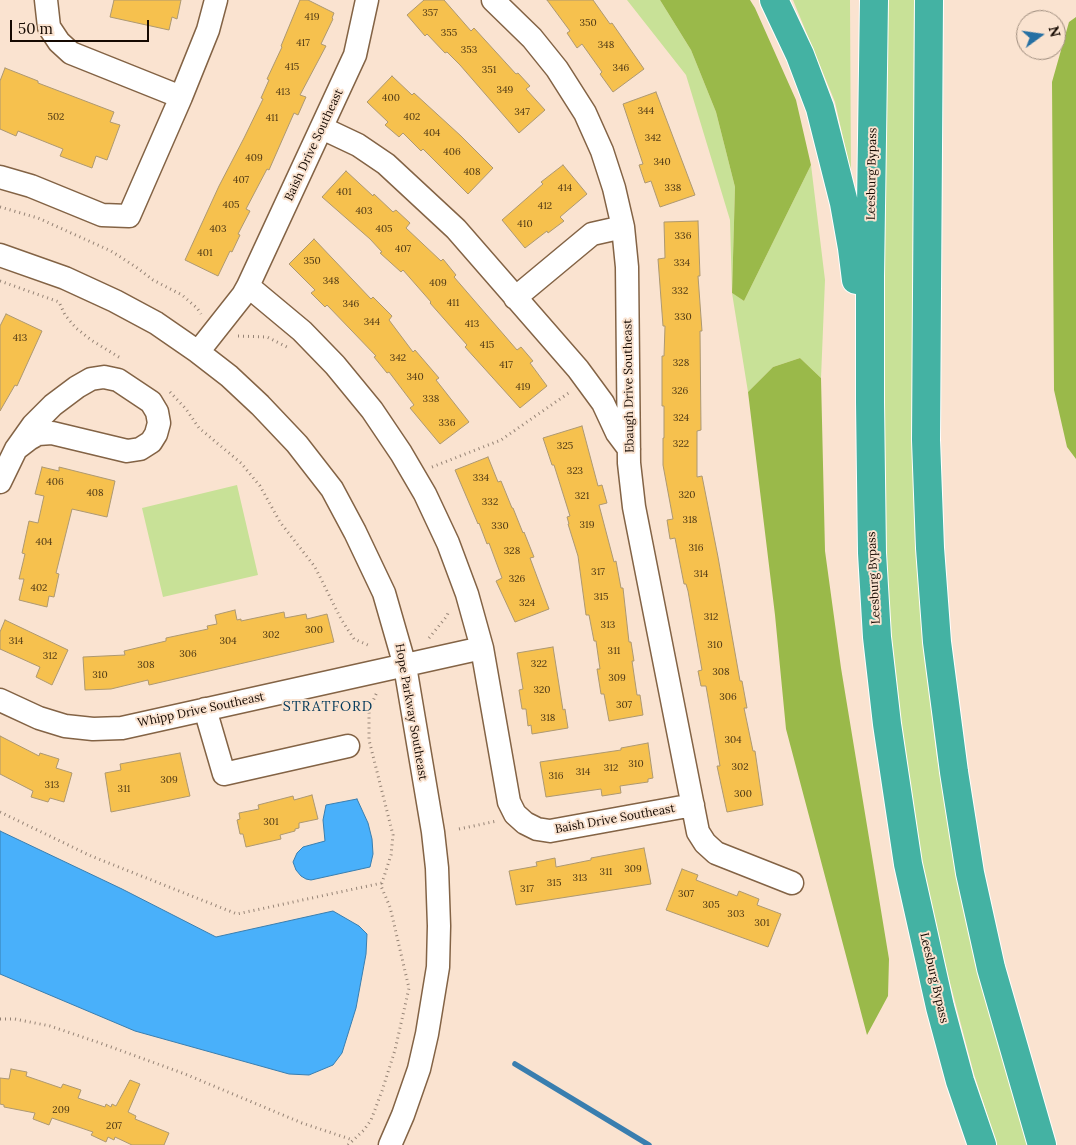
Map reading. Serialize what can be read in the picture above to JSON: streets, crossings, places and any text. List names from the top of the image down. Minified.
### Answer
{"streets":{"highway":["Leesburg Bypass"],"street":["Baish Drive Southeast","Ebaugh Drive Southeast","Whipp Drive Southeast","Hope Parkway Southeast"]},"crossings":[["Baish Drive Southeast","Ebaugh Drive Southeast"],["Baish Drive Southeast","Hope Parkway Southeast"],["Whipp Drive Southeast","Hope Parkway Southeast"]],"districts":["STRATFORD"],"house_numbers":["357","419","350","355","417","348","353","415","346","351","349","413","400","344","347","502","402","411","404","342","406","409","340","408","407","414","338","401","405","412","403","410","403","405","336","407","401","350","334","348","409","332","411","346","330","344","413","413","415","342","328","417","340","419","326","338","324","336","322","325","323","334","406","408","320","321","332","318","319","330","404","316","328","317","314","326","402","315","324","312","313","300","302","314","304","310","311","306","312","322","308","308","310","309","320","306","307","318","304","310","302","312","314","316","309","313","311","300","301","309","311","313","315","317","307","305","303","301","209","207"],"scale_bar":"50 m","north":"right"}
